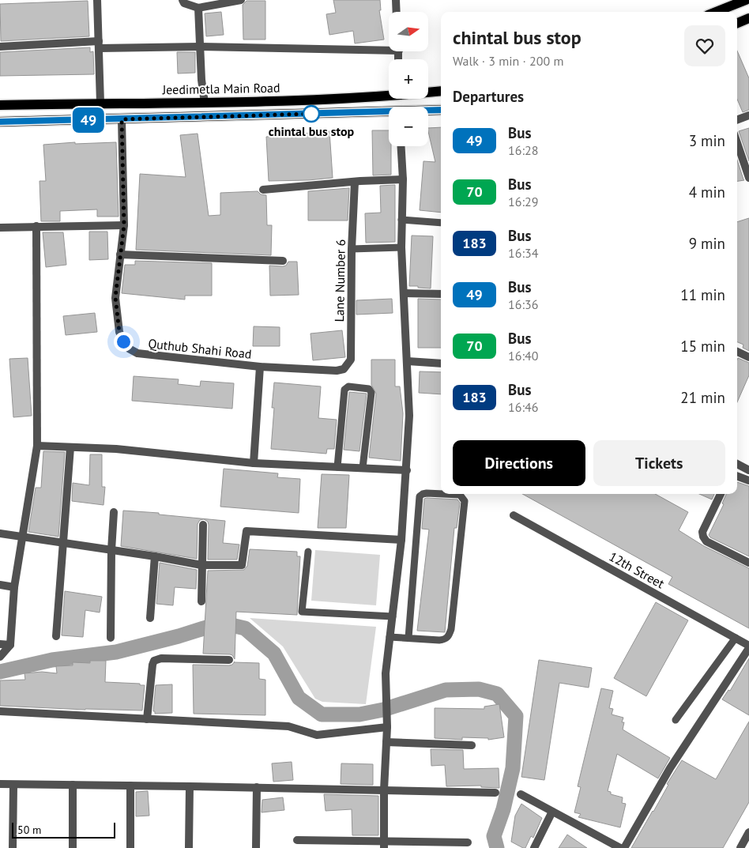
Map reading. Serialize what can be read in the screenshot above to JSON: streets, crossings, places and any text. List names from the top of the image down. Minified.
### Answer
{"streets":{"main road":["Jeedimetla Main Road"],"street":["Lane Number 6","Quthub Shahi Road","12th Street"]},"crossings":[["Lane Number 6","Quthub Shahi Road"]],"places":["chintal bus stop"],"lines":["bus line 49"],"scale_bar":"50 m","north":"right","page":{"on_map":"49","map_buttons":["+","−"],"heading":[["chintal bus stop","Walk · 3 min · 200 m"],"Departures"],"list":[{"mark":"49","name":"Bus","note":"16:28","value":"3 min"},{"mark":"70","name":"Bus","note":"16:29","value":"4 min"},{"mark":"183","name":"Bus","note":"16:34","value":"9 min"},{"mark":"49","name":"Bus","note":"16:36","value":"11 min"},{"mark":"70","name":"Bus","note":"16:40","value":"15 min"},{"mark":"183","name":"Bus","note":"16:46","value":"21 min"}],"buttons":["Directions","Tickets"],"scale":"50 m"}}
